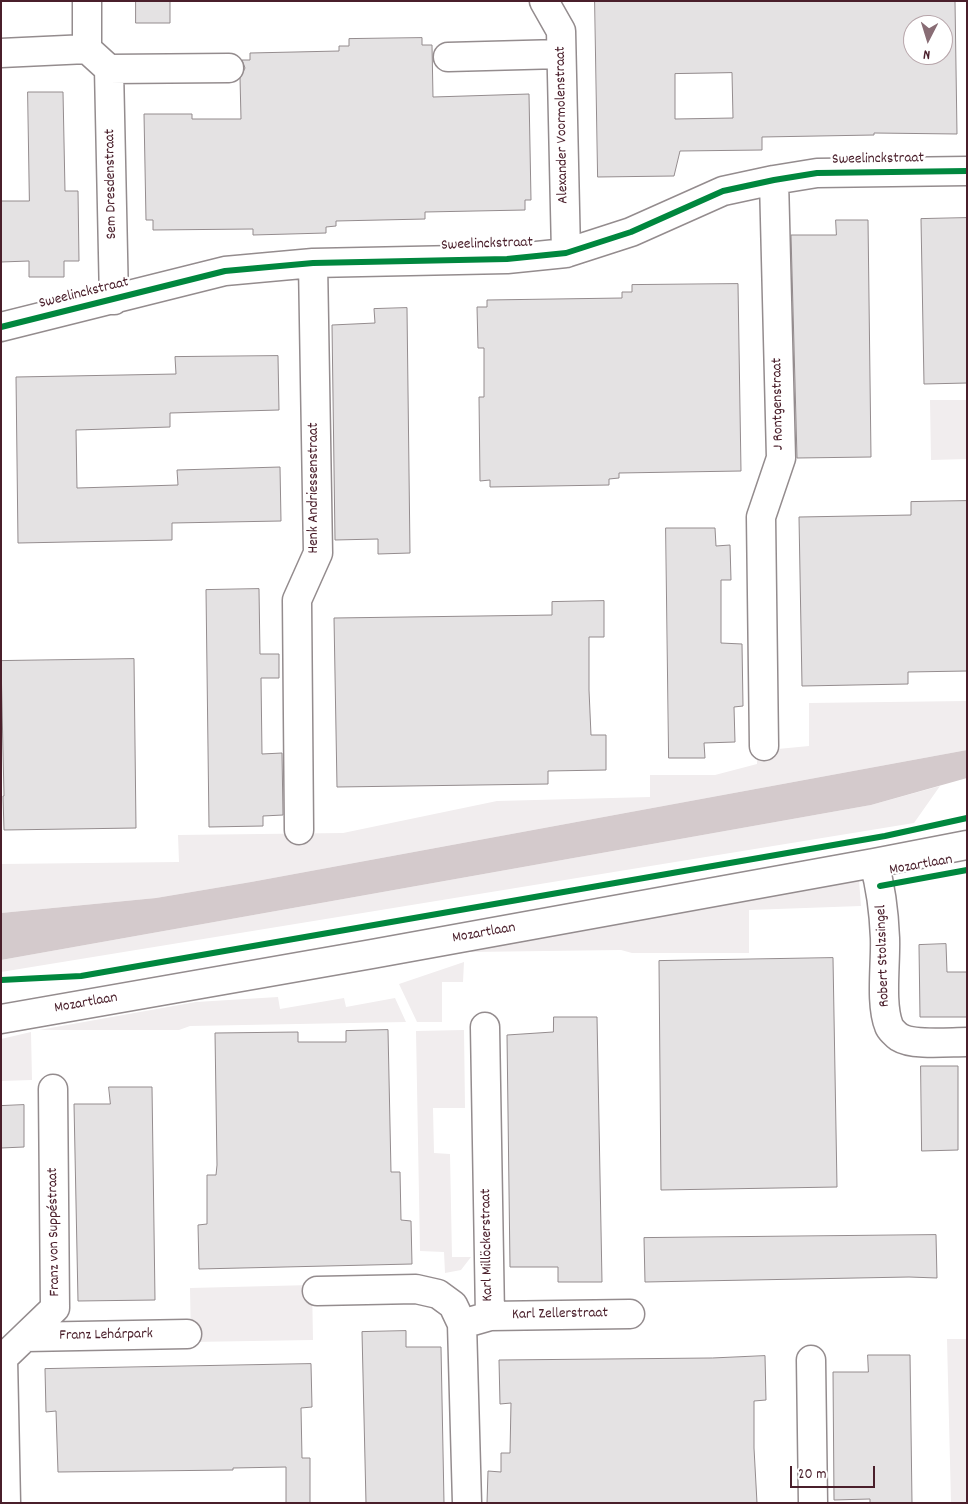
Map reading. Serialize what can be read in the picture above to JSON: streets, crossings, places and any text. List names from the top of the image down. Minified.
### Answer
{"streets":{"street":["Alexander Voormolenstraat","Sweelinckstraat","Sem Dresdenstraat","J Rontgenstraat","Henk Andriessenstraat","Mozartlaan","Robert Stolzsingel","Franz von Suppéstraat","Karl Millöckerstraat","Karl Zellerstraat","Franz Lehárpark"]},"crossings":[["Alexander Voormolenstraat","Sweelinckstraat"],["Sweelinckstraat","Sem Dresdenstraat"],["Sweelinckstraat","J Rontgenstraat"],["Sweelinckstraat","Henk Andriessenstraat"],["Mozartlaan","Robert Stolzsingel"],["Franz von Suppéstraat","Franz Lehárpark"],["Karl Millöckerstraat","Karl Zellerstraat"]],"scale_bar":"20 m","north":"bottom"}
